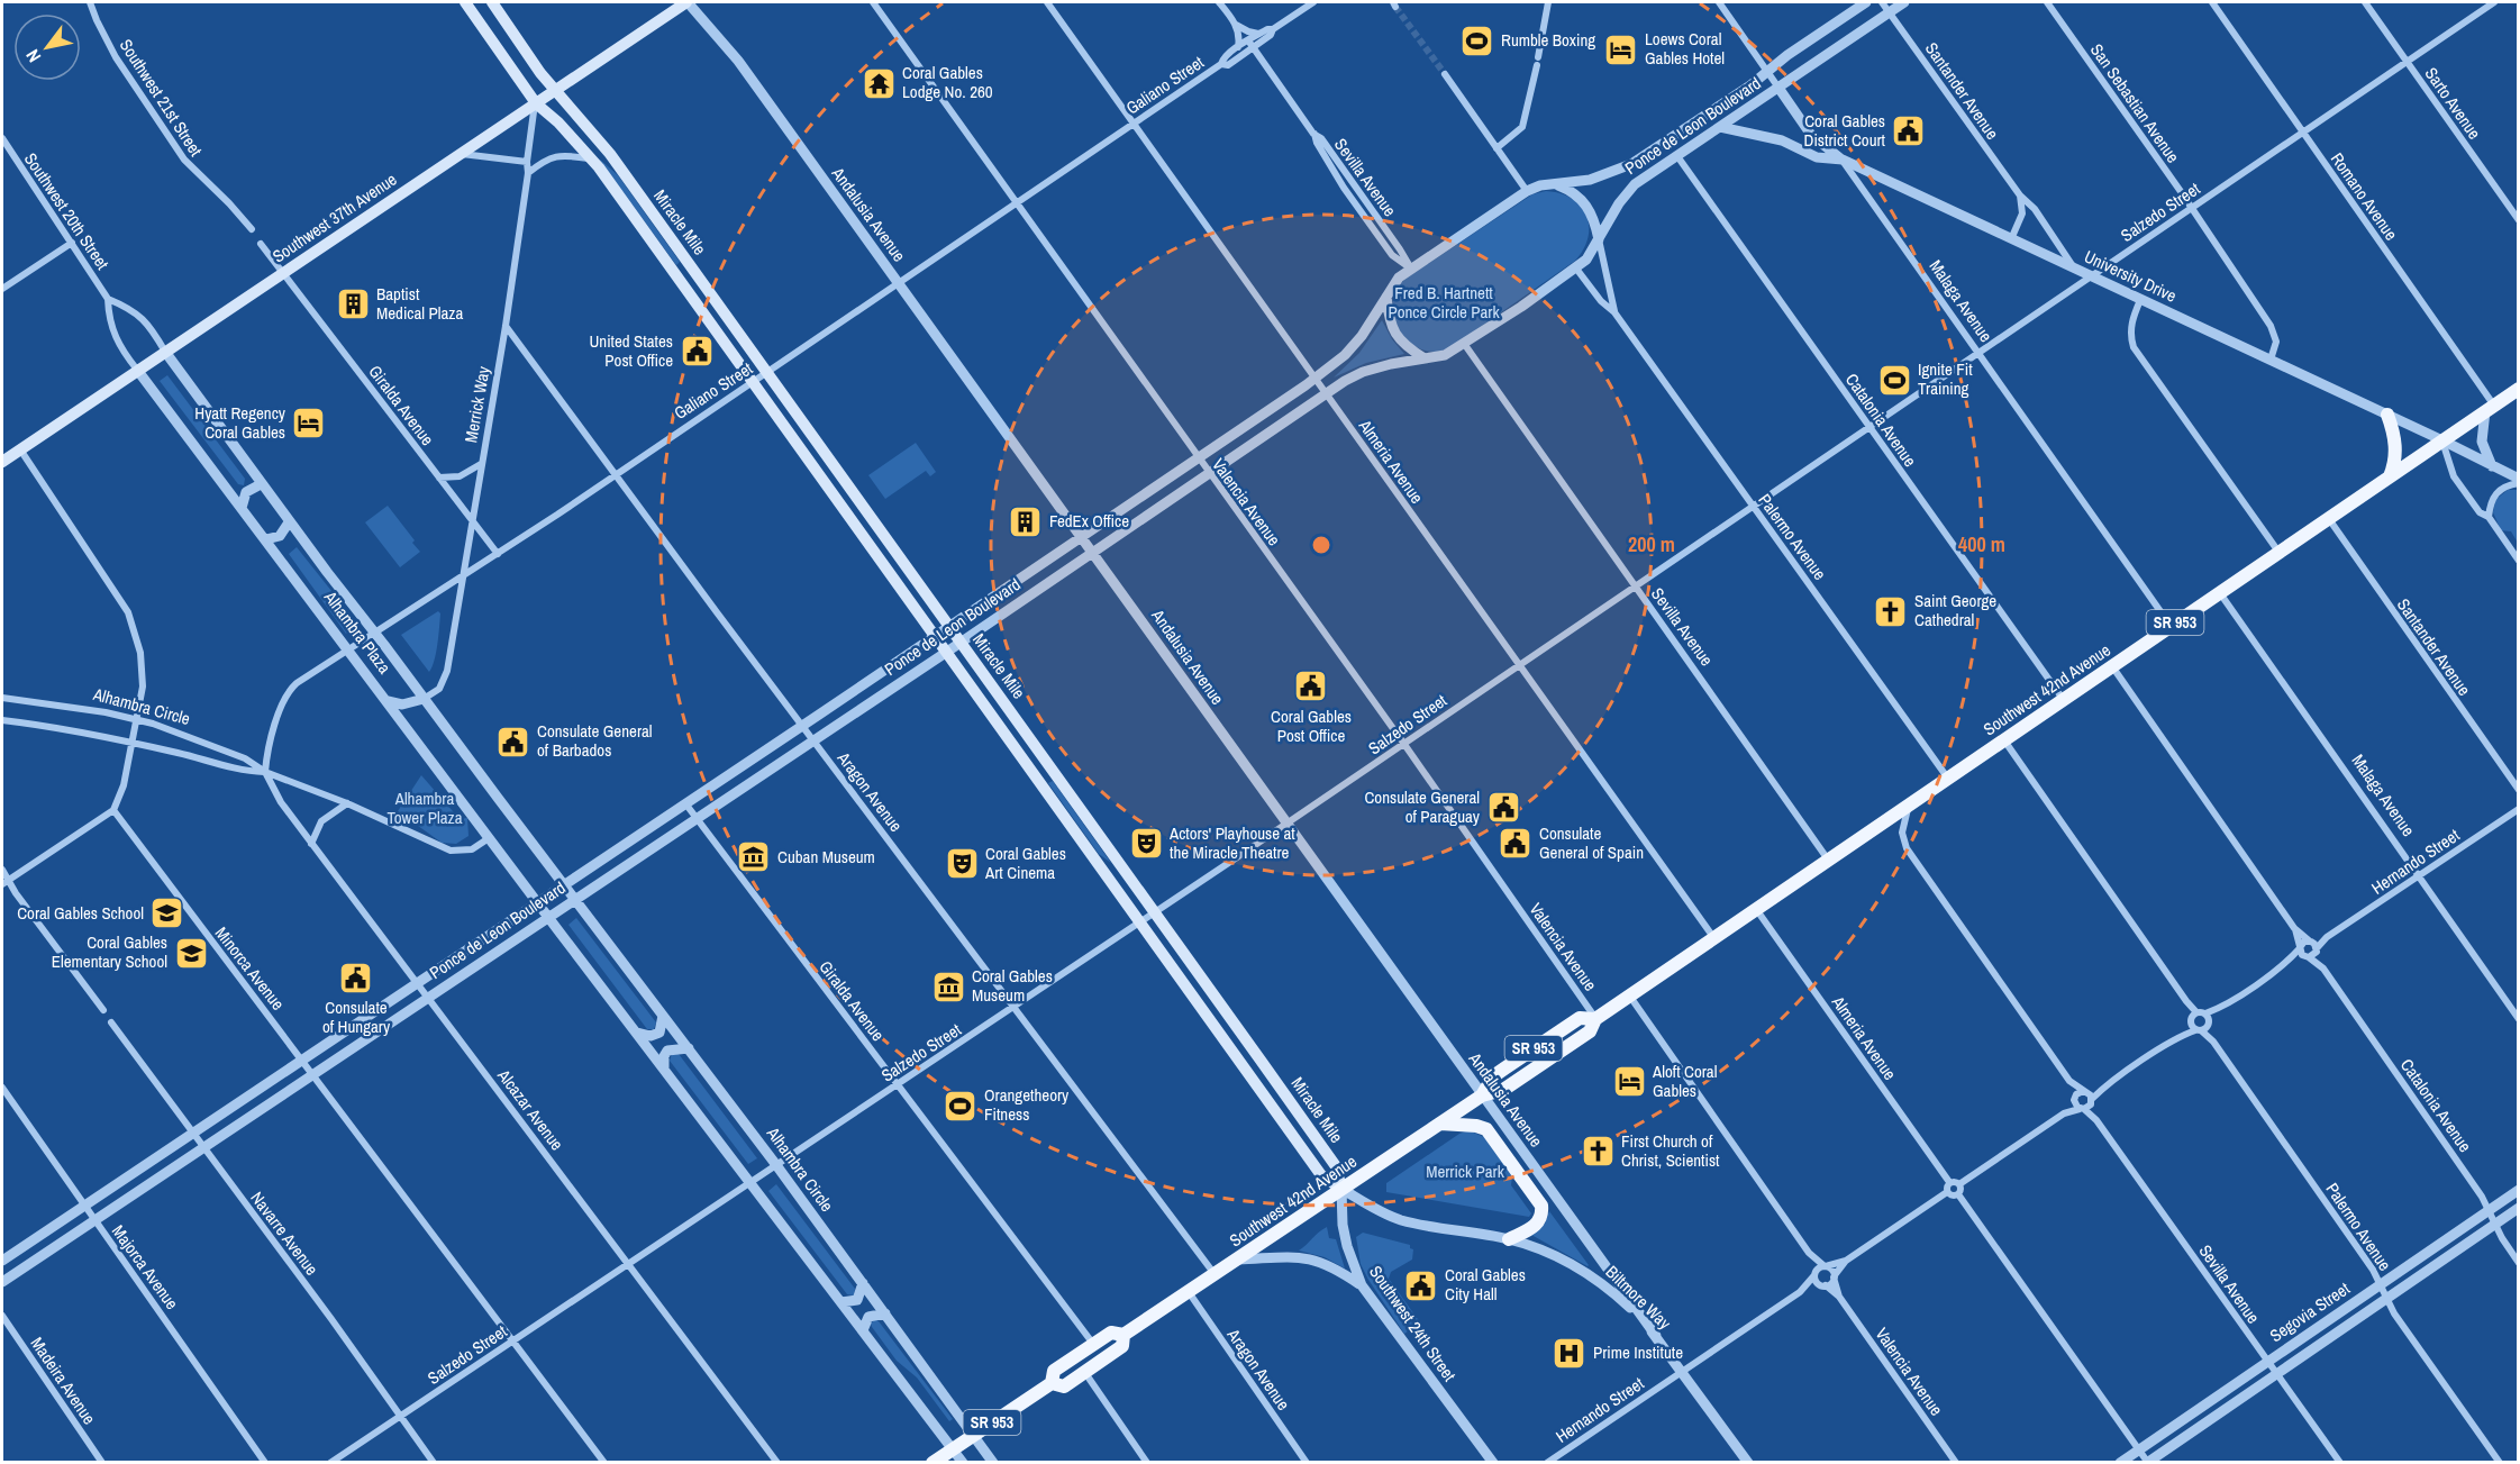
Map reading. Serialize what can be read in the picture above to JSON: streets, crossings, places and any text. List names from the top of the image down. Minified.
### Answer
{"streets":{"main road":["Southwest 37th Avenue","Miracle Mile","SR 953","Southwest 42nd Avenue"],"street":["Galiano Street","Santander Avenue","Southwest 21st Street","San Sebastian Avenue","Sarto Avenue","Ponce de Leon Boulevard","Sevilla Avenue","Romano Avenue","Southwest 20th Street","Salzedo Street","Andalusia Avenue","University Drive","Malaga Avenue","Merrick Way","Giralda Avenue","Catalonia Avenue","Almeria Avenue","Valencia Avenue","Palermo Avenue","Alhambra Plaza","Alhambra Circle","Aragon Avenue","Hernando Street","Minorca Avenue","Alcazar Avenue","Navarre Avenue","Majorca Avenue","Biltmore Way","Segovia Street","Southwest 24th Street","Madeira Avenue"]},"crossings":[["Galiano Street","Sevilla Avenue"],["Galiano Street","Andalusia Avenue"],["Galiano Street","Miracle Mile"],["Galiano Street","Merrick Way"],["Galiano Street","Giralda Avenue"],["Galiano Street","Almeria Avenue"],["Galiano Street","Valencia Avenue"],["Galiano Street","Alhambra Plaza"],["Galiano Street","Alhambra Circle"],["Galiano Street","Aragon Avenue"],["Galiano Street","Alcazar Avenue"],["Santander Avenue","Ponce de Leon Boulevard"],["Santander Avenue","University Drive"],["Santander Avenue","Southwest 42nd Avenue"],["San Sebastian Avenue","Salzedo Street"],["San Sebastian Avenue","University Drive"],["Sarto Avenue","Salzedo Street"],["Ponce de Leon Boulevard","Sevilla Avenue"],["Ponce de Leon Boulevard","Andalusia Avenue"],["Ponce de Leon Boulevard","Miracle Mile"],["Ponce de Leon Boulevard","University Drive"],["Ponce de Leon Boulevard","Malaga Avenue"],["Ponce de Leon Boulevard","Giralda Avenue"],["Ponce de Leon Boulevard","Catalonia Avenue"],["Ponce de Leon Boulevard","Almeria Avenue"],["Ponce de Leon Boulevard","Valencia Avenue"],["Ponce de Leon Boulevard","Palermo Avenue"],["Ponce de Leon Boulevard","Alhambra Plaza"],["Ponce de Leon Boulevard","Alhambra Circle"],["Ponce de Leon Boulevard","Aragon Avenue"],["Ponce de Leon Boulevard","Minorca Avenue"],["Ponce de Leon Boulevard","Alcazar Avenue"],["Ponce de Leon Boulevard","Navarre Avenue"],["Ponce de Leon Boulevard","Majorca Avenue"],["Sevilla Avenue","Salzedo Street"],["Sevilla Avenue","Southwest 42nd Avenue"],["Sevilla Avenue","Segovia Street"],["Romano Avenue","Salzedo Street"],["Romano Avenue","Southwest 42nd Avenue"],["Southwest 20th Street","Southwest 37th Avenue"],["Southwest 20th Street","Alhambra Plaza"],["Salzedo Street","Andalusia Avenue"],["Salzedo Street","Miracle Mile"],["Salzedo Street","University Drive"],["Salzedo Street","Malaga Avenue"],["Salzedo Street","Giralda Avenue"],["Salzedo Street","Catalonia Avenue"],["Salzedo Street","Almeria Avenue"],["Salzedo Street","Valencia Avenue"],["Salzedo Street","Palermo Avenue"],["Salzedo Street","Alhambra Circle"],["Salzedo Street","Aragon Avenue"],["Salzedo Street","Minorca Avenue"],["Salzedo Street","Alcazar Avenue"],["Salzedo Street","Navarre Avenue"],["Andalusia Avenue","Southwest 37th Avenue"],["Andalusia Avenue","Southwest 42nd Avenue"],["Andalusia Avenue","Biltmore Way"],["Southwest 37th Avenue","Miracle Mile"],["Southwest 37th Avenue","Merrick Way"],["Southwest 37th Avenue","Giralda Avenue"],["Southwest 37th Avenue","Alhambra Plaza"],["Miracle Mile","Merrick Way"],["Miracle Mile","Southwest 42nd Avenue"],["Miracle Mile","Biltmore Way"],["Miracle Mile","Southwest 24th Street"],["University Drive","Malaga Avenue"],["University Drive","Southwest 42nd Avenue"],["Malaga Avenue","Southwest 42nd Avenue"],["Malaga Avenue","Hernando Street"],["Merrick Way","Giralda Avenue"],["Merrick Way","Alhambra Plaza"],["Merrick Way","Aragon Avenue"],["Giralda Avenue","Southwest 42nd Avenue"],["Catalonia Avenue","Southwest 42nd Avenue"],["Catalonia Avenue","Hernando Street"],["Catalonia Avenue","Segovia Street"],["Almeria Avenue","Southwest 42nd Avenue"],["Valencia Avenue","Southwest 42nd Avenue"],["Valencia Avenue","Hernando Street"],["Palermo Avenue","Southwest 42nd Avenue"],["Palermo Avenue","Segovia Street"],["Alhambra Plaza","Alhambra Circle"],["Southwest 42nd Avenue","Alhambra Circle"],["Southwest 42nd Avenue","Aragon Avenue"],["Southwest 42nd Avenue","Biltmore Way"],["Southwest 42nd Avenue","Southwest 24th Street"],["Alhambra Circle","Alcazar Avenue"],["Hernando Street","Biltmore Way"],["Biltmore Way","Southwest 24th Street"]],"parks":["Fred B. Hartnett Ponce Circle Park","Alhambra Tower Plaza","Merrick Park"],"places":{"sports":["Rumble Boxing","Ignite Fit Training","Orangetheory Fitness"],"hotel":["Loews Coral Gables Hotel","Hyatt Regency Coral Gables","Aloft Coral Gables"],"temple":["Coral Gables Lodge No. 260"],"public building":["Coral Gables District Court","United States Post Office","Coral Gables Post Office","Consulate General of Barbados","Consulate General of Paraguay","Consulate General of Spain","Consulate of Hungary","Coral Gables City Hall"],"building":["Baptist Medical Plaza","FedEx Office"],"church":["Saint George Cathedral","First Church of Christ, Scientist"],"theatre":["Actors' Playhouse at the Miracle Theatre","Coral Gables Art Cinema"],"museum":["Cuban Museum","Coral Gables Museum"],"school or university":["Coral Gables School","Coral Gables Elementary School"],"hospital":["Prime Institute"]},"north":"bottom left","rings":["200 m","400 m"]}
